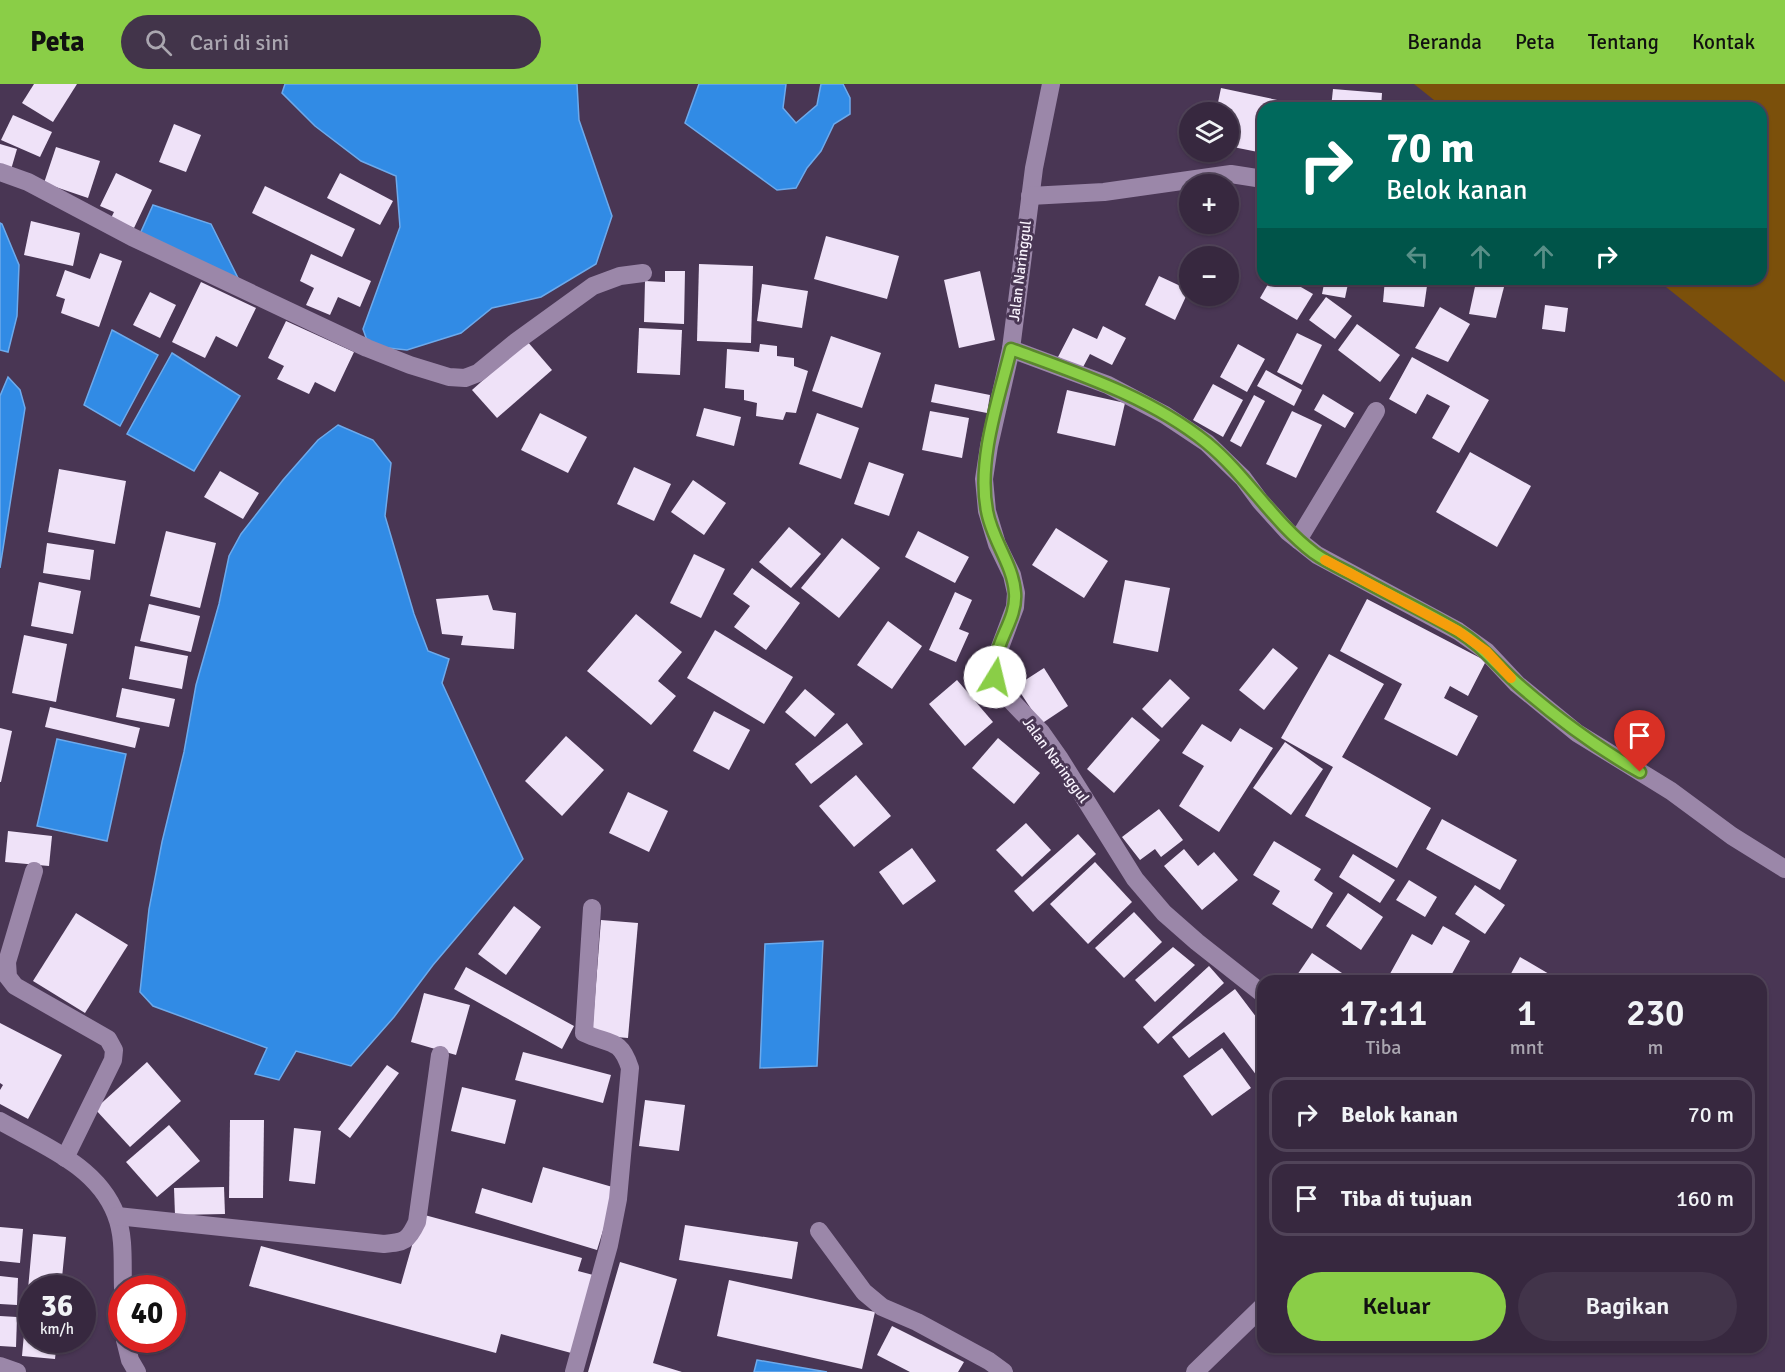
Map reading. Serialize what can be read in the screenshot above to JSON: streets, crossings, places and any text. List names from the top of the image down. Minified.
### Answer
{"streets":{"street":["Jalan Naringgul"]},"page":{"header":"Peta","search":"Cari di sini","nav":["Beranda","Peta","Tentang","Kontak"],"map_buttons":["+","−"],"turn":["70 m","Belok kanan"],"eta":["17:11","Tiba","1","mnt","230","m"],"list":[{"name":"Belok kanan","value":"70 m"},{"name":"Tiba di tujuan","value":"160 m"}],"buttons":["Keluar","Bagikan"],"speed":"36 km/h","limit":"40"}}
